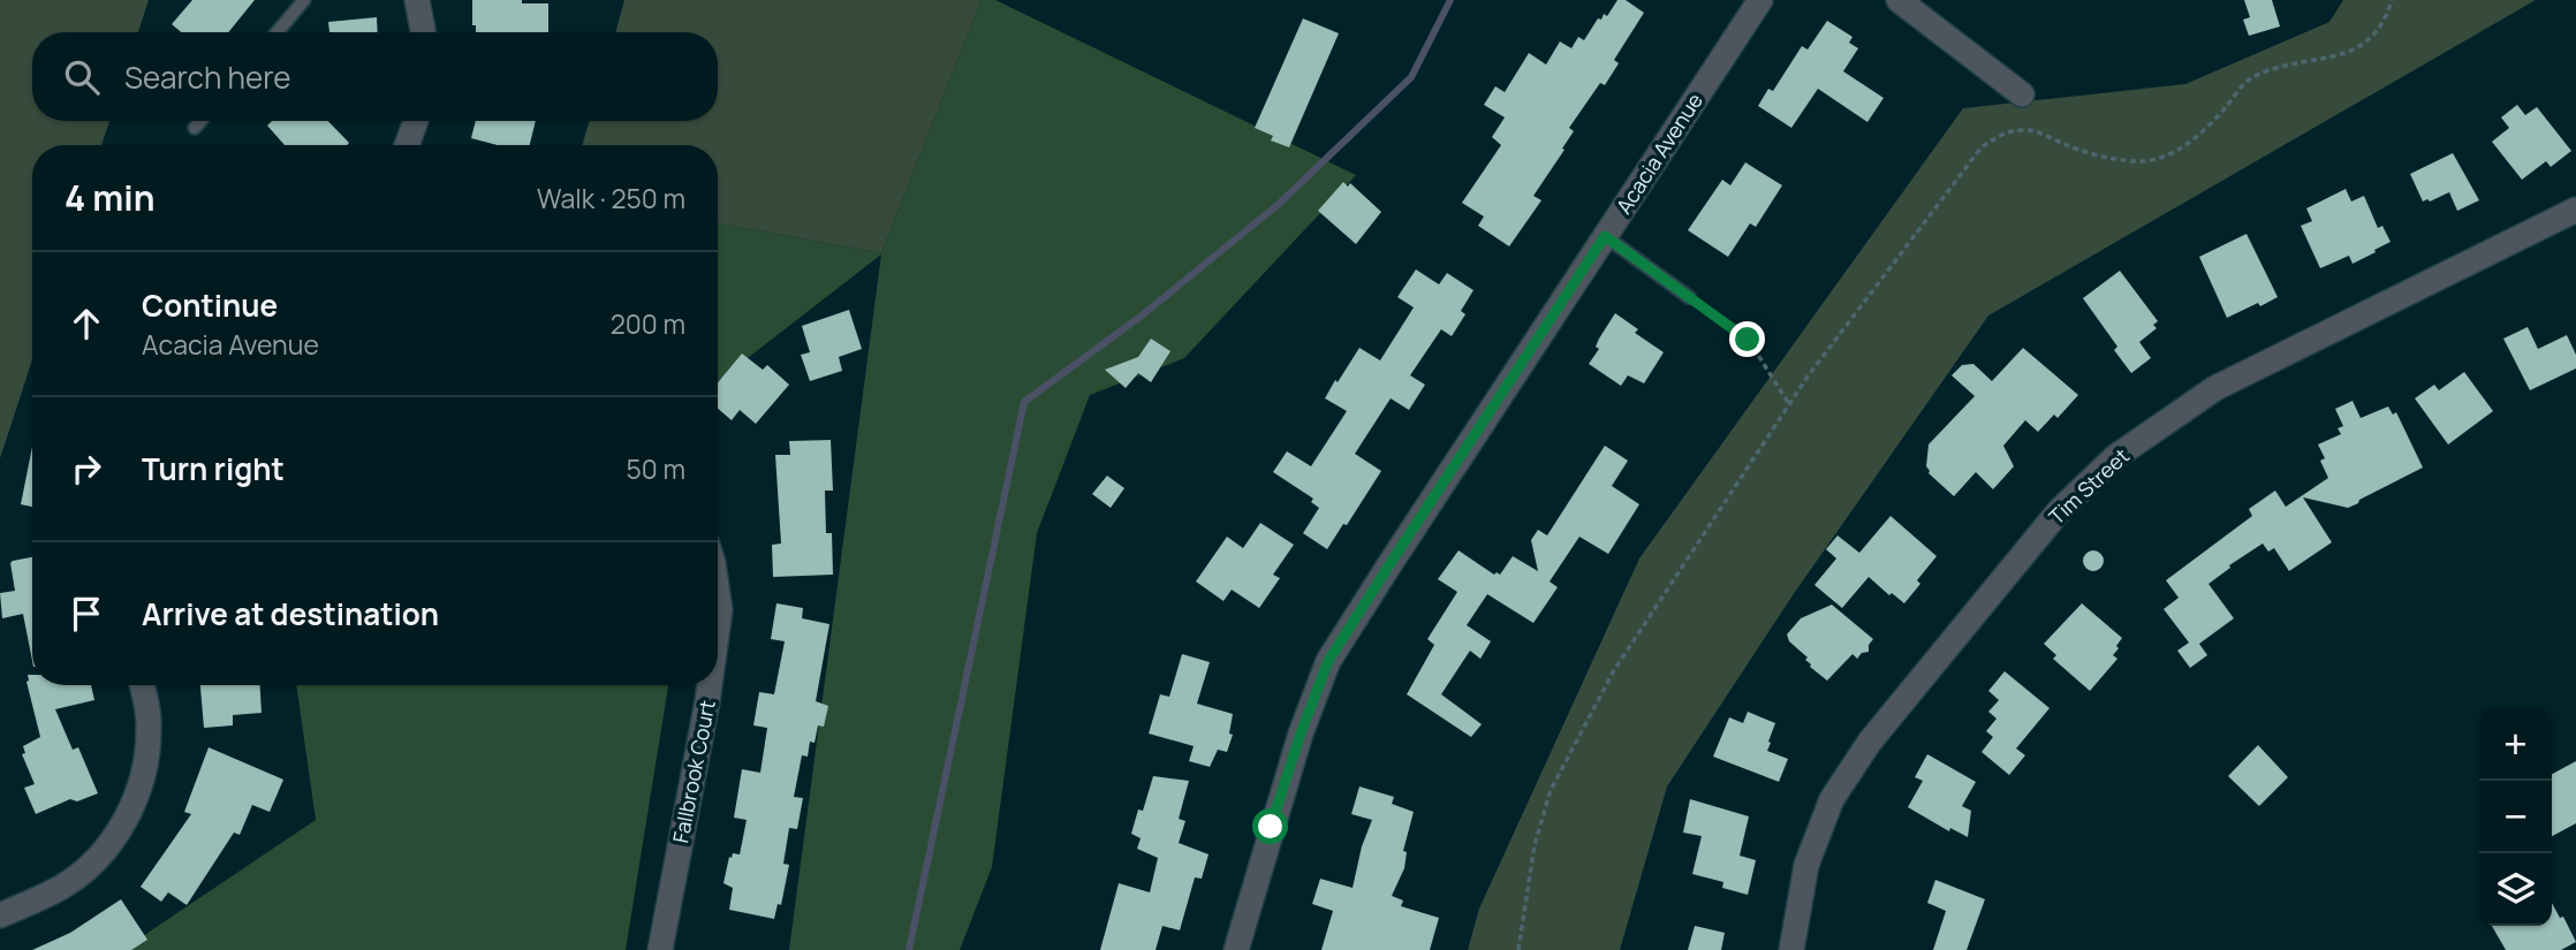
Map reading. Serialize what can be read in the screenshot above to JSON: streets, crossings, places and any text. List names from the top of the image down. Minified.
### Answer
{"streets":{"street":["Acacia Avenue","Tim Street","Fallbrook Court"]},"page":{"search":"Search here","heading":["4 min","Walk · 250 m"],"list":[["Continue","Acacia Avenue","200 m"],["Turn right","50 m"],"Arrive at destination"],"map_buttons":["+","−"]}}
